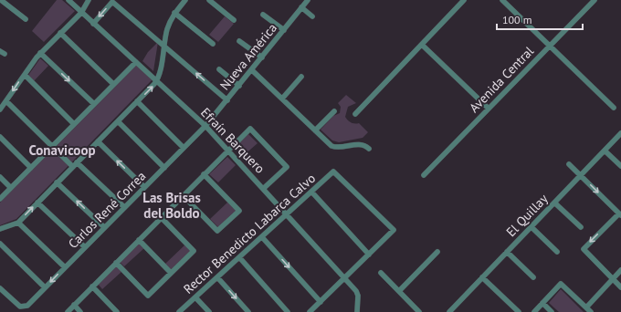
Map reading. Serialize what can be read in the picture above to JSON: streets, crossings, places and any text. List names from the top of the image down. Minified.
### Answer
{"streets":{"street":["Nueva América","Avenida Central","Efraín Barquero","Carlos René Correa","El Quillay","Rector Benedicto Labarca Calvo"]},"crossings":[["Nueva América","Efraín Barquero"],["Nueva América","Carlos René Correa"],["Efraín Barquero","Carlos René Correa"],["Efraín Barquero","Rector Benedicto Labarca Calvo"]],"districts":["Conavicoop","Las Brisas del Boldo"],"scale_bar":"100 m"}
